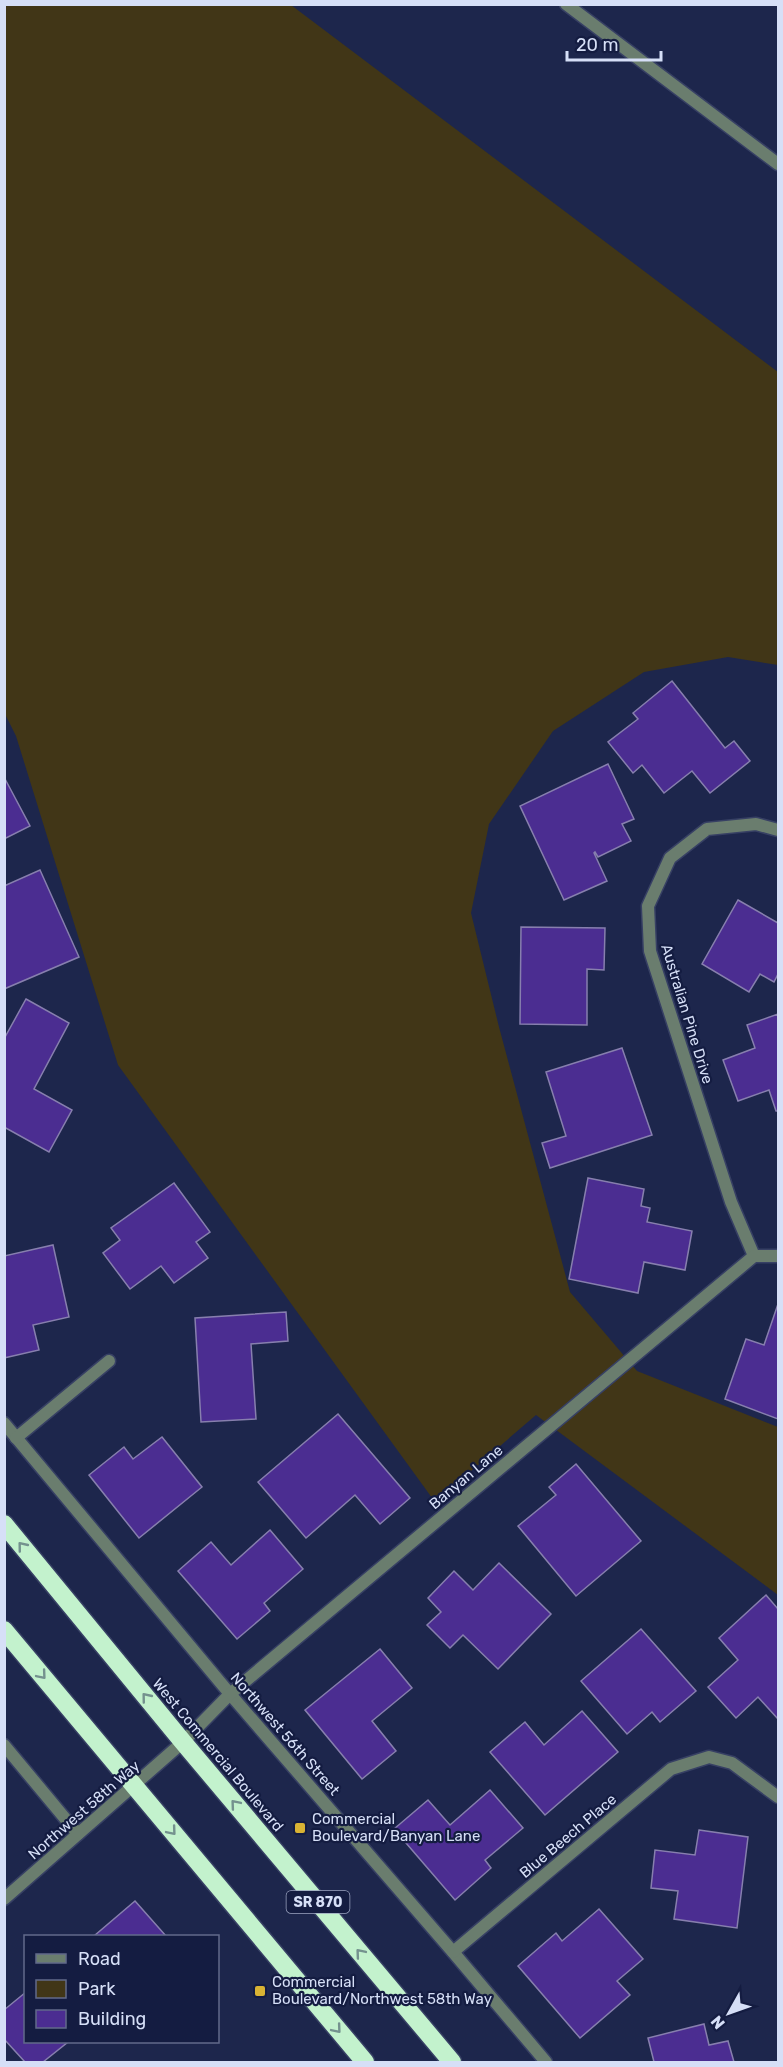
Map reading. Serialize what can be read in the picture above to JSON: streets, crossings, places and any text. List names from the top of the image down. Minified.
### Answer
{"streets":{"highway":["West Commercial Boulevard","SR 870"],"street":["Australian Pine Drive","Banyan Lane","Northwest 56th Street","Northwest 58th Way","Blue Beech Place"]},"crossings":[["Australian Pine Drive","Banyan Lane"],["Banyan Lane","Northwest 56th Street"],["Banyan Lane","West Commercial Boulevard"],["Banyan Lane","Northwest 58th Way"],["Northwest 56th Street","Blue Beech Place"],["West Commercial Boulevard","Northwest 58th Way"]],"places":{"transit":["Commercial Boulevard/Banyan Lane","Commercial Boulevard/Northwest 58th Way"]},"legend":["Road","Park","Building"],"scale_bar":"20 m","north":"bottom left"}
